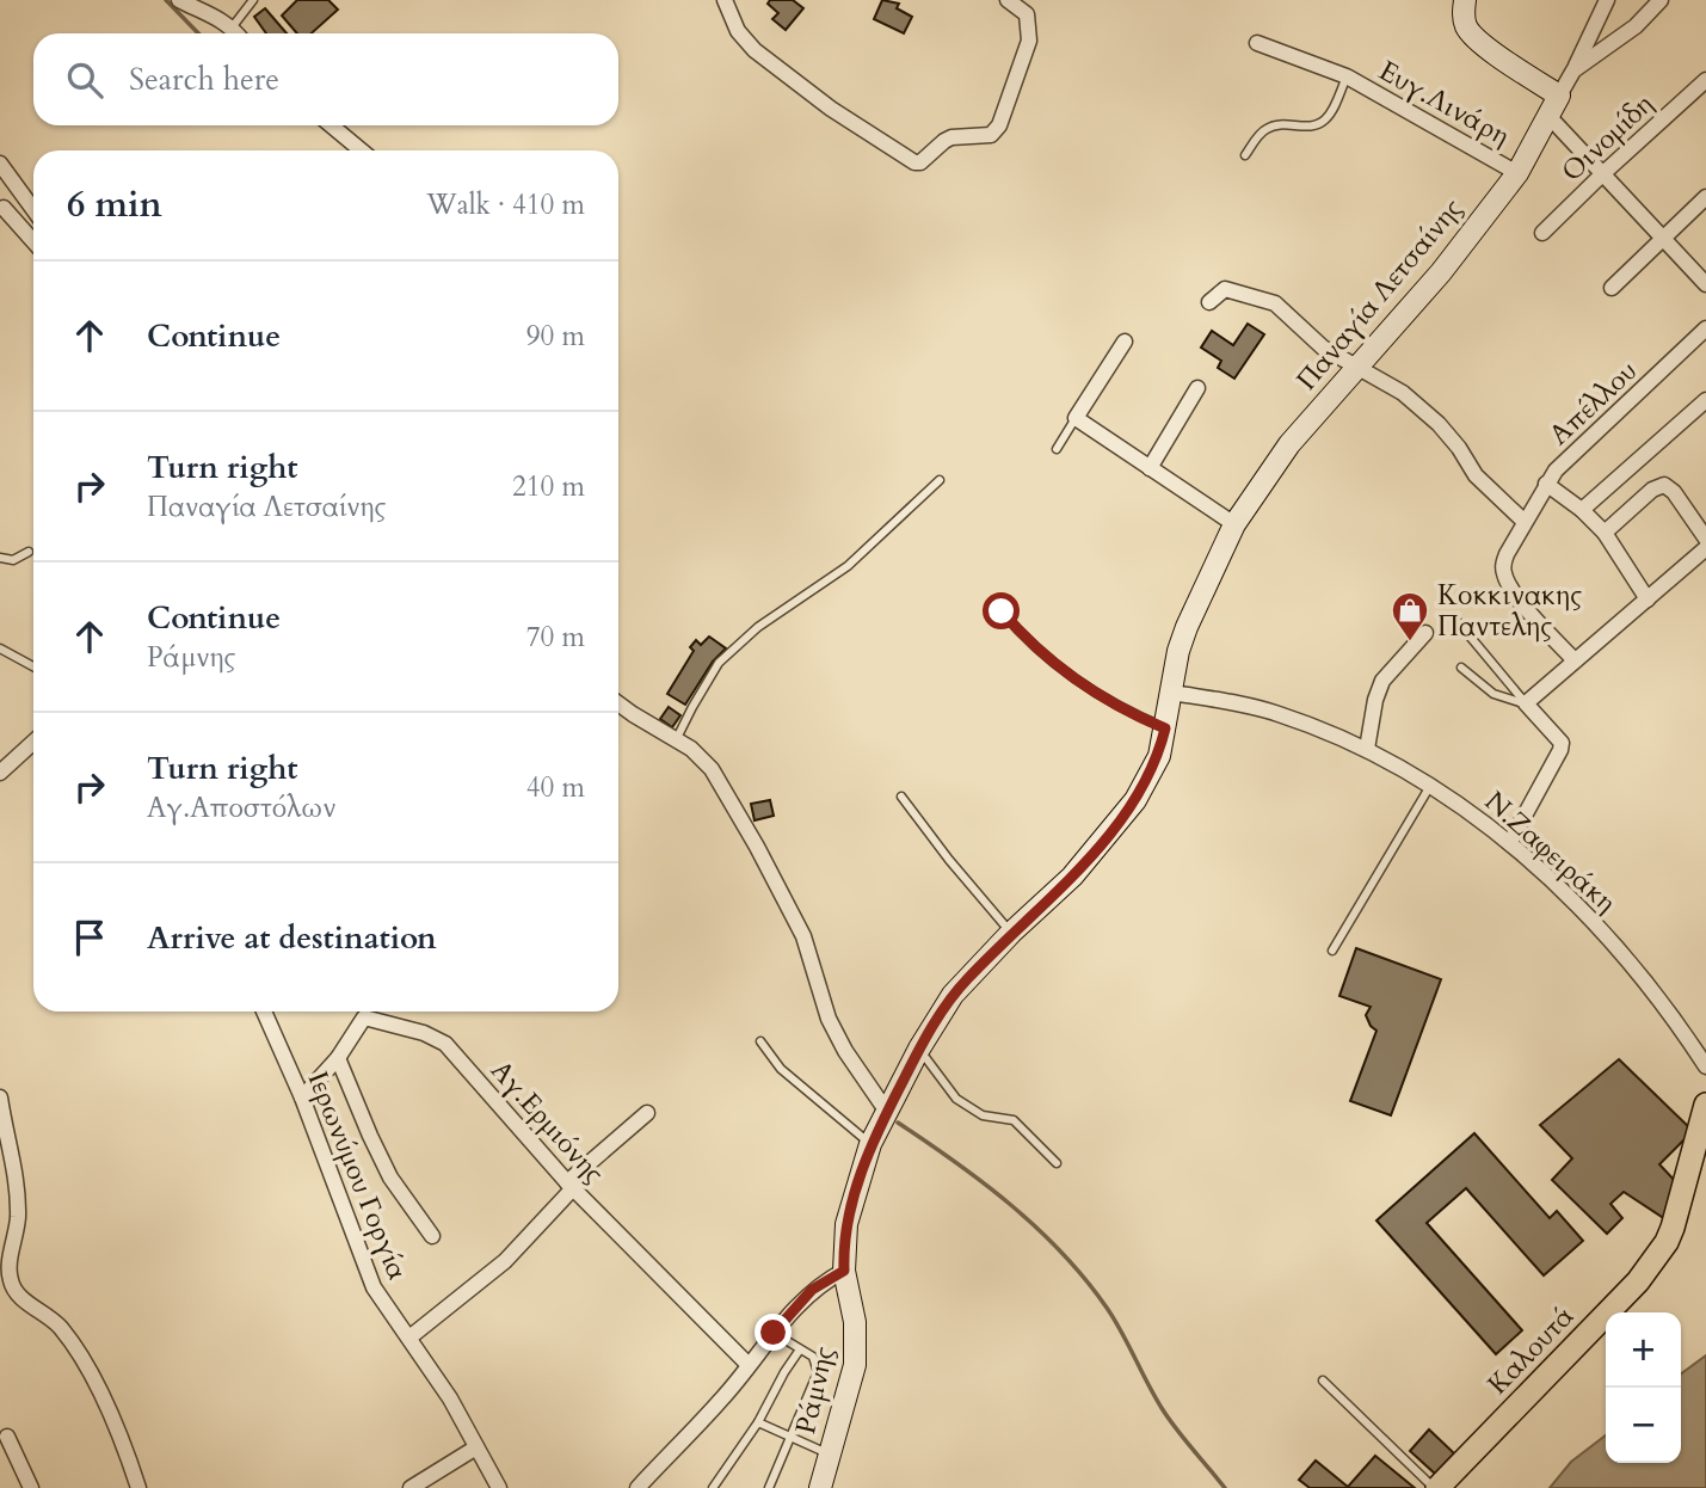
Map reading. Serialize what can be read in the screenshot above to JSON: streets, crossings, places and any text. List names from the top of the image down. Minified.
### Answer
{"streets":{"main road":["Παναγία Λετσαίνης","Καλουτά","Ράμνης"],"street":["Ευγ.Λινάρη","Οινομίδη","Απέλλου","Ν.Ζαφειράκη","Αγ.Ερμιόνης","Ιερωνύμου Γοργία"]},"crossings":[["Ευγ.Λινάρη","Παναγία Λετσαίνης"],["Παναγία Λετσαίνης","Ν.Ζαφειράκη"],["Παναγία Λετσαίνης","Ράμνης"],["Αγ.Ερμιόνης","Ιερωνύμου Γοργία"]],"places":{"shop":["Κοκκινακης Παντελης"]},"page":{"search":"Search here","heading":["6 min","Walk · 410 m"],"list":[["Continue","90 m"],["Turn right","Παναγία Λετσαίνης","210 m"],["Continue","Ράμνης","70 m"],["Turn right","Αγ.Αποστόλων","40 m"],"Arrive at destination"],"map_buttons":["+","−"]}}
